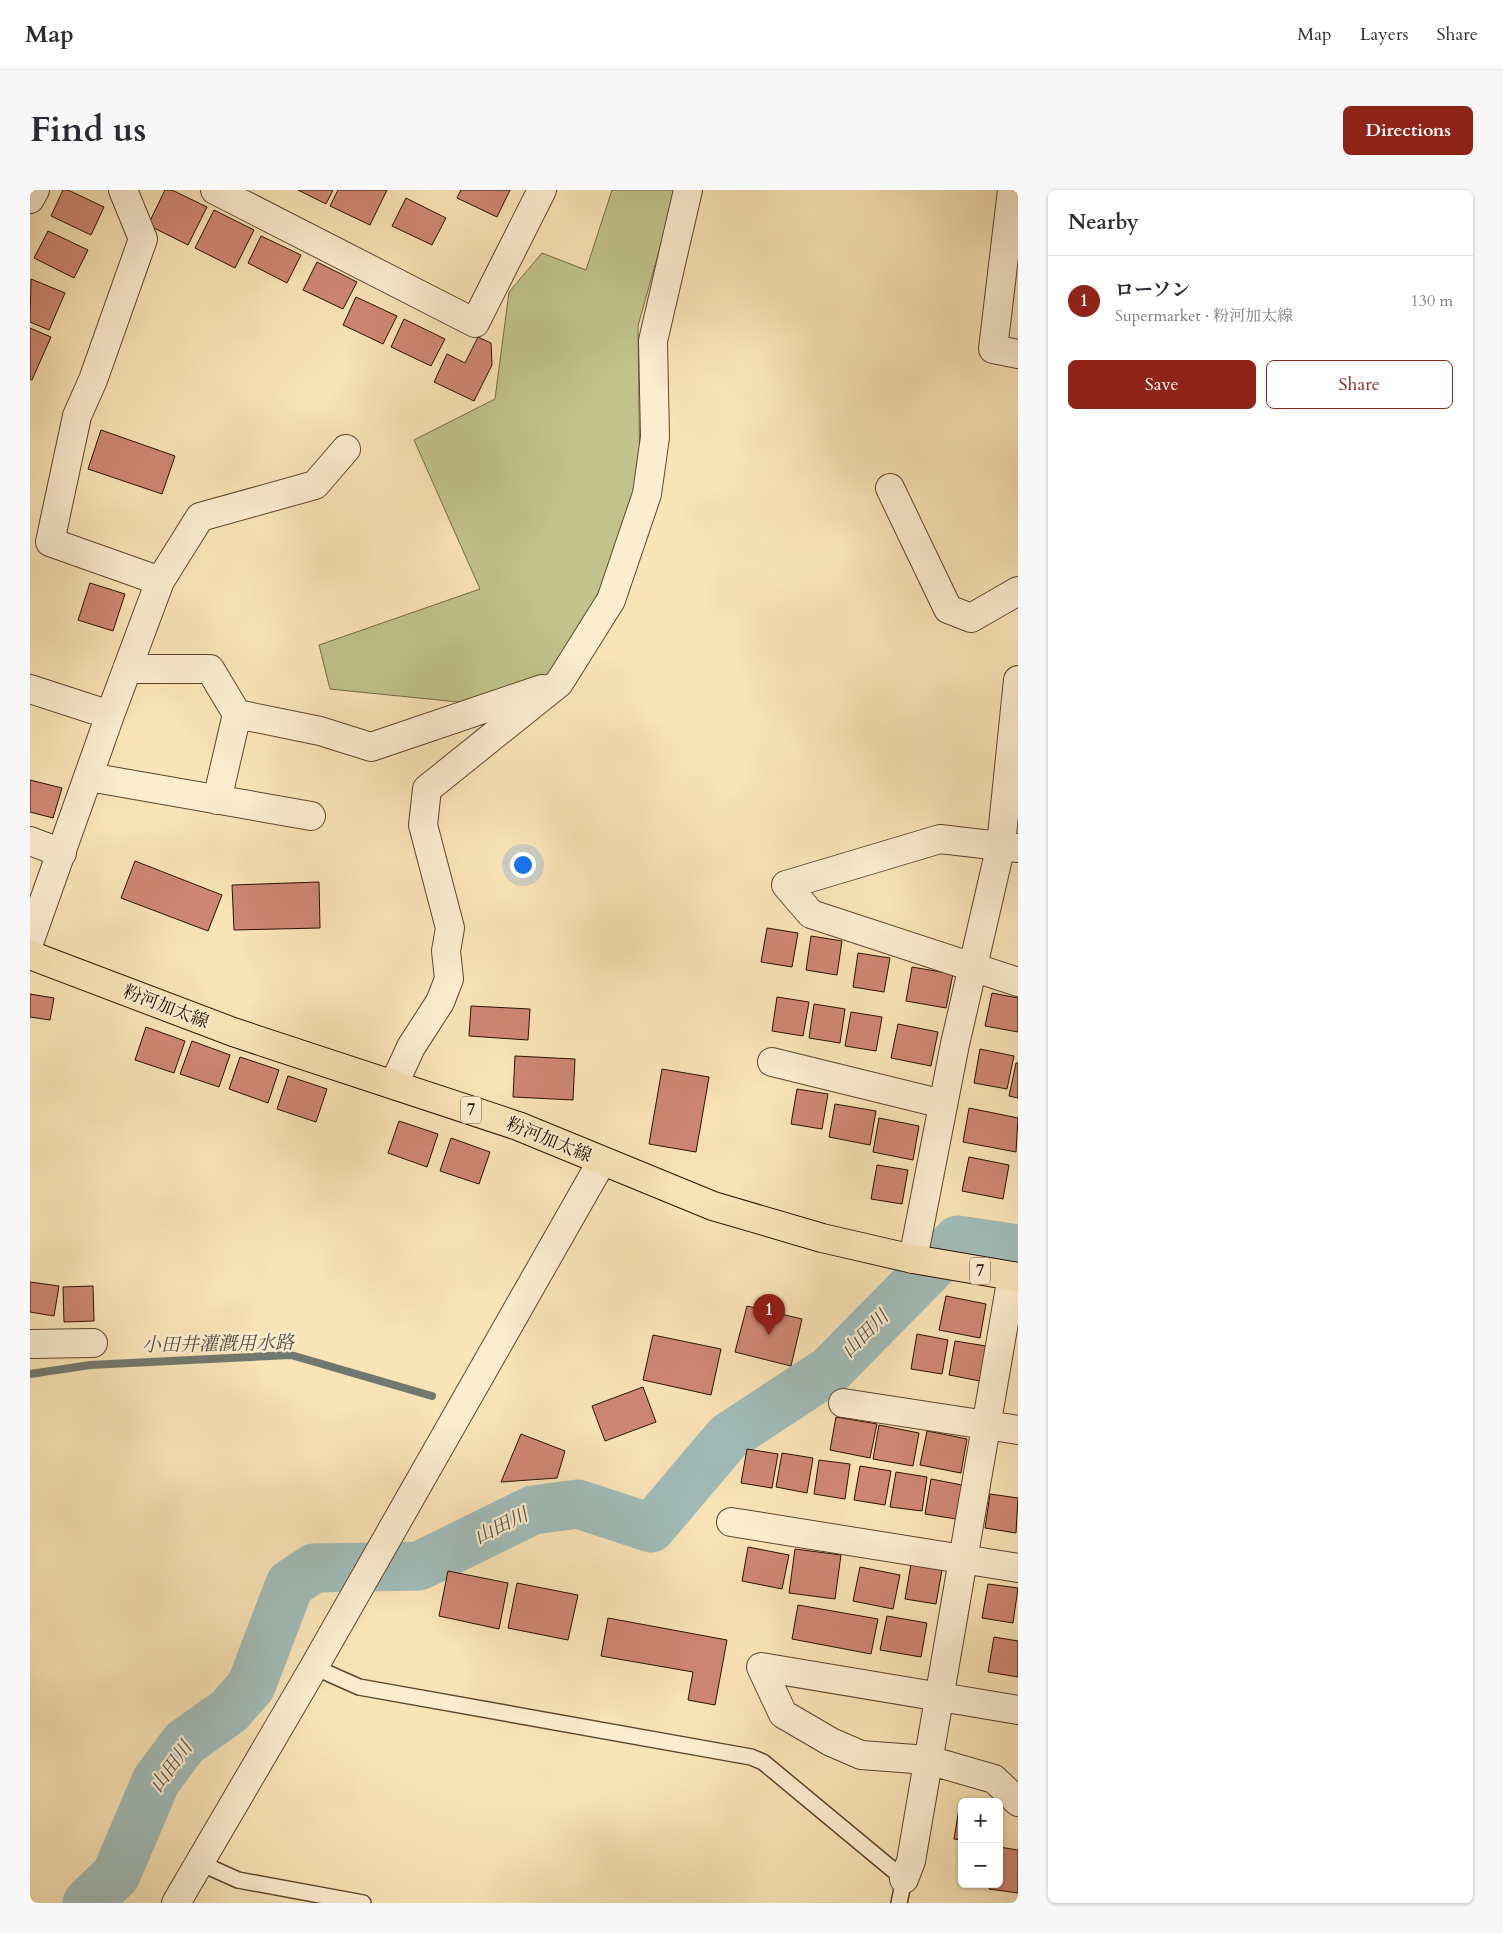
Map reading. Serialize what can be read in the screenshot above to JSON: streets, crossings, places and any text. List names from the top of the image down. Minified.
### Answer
{"streets":{"main road":["粉河加太線","7"]},"water":["山田川","小田井灌漑用水路"],"page":{"header":"Map","nav":["Map","Layers","Share"],"title":"Find us","buttons":["Directions",["Save","Share"]],"heading":"Nearby","list":[{"mark":"1","name":"ローソン","note":"Supermarket · 粉河加太線","value":"130 m"}],"pins":"1","map_buttons":["+","−"]}}
